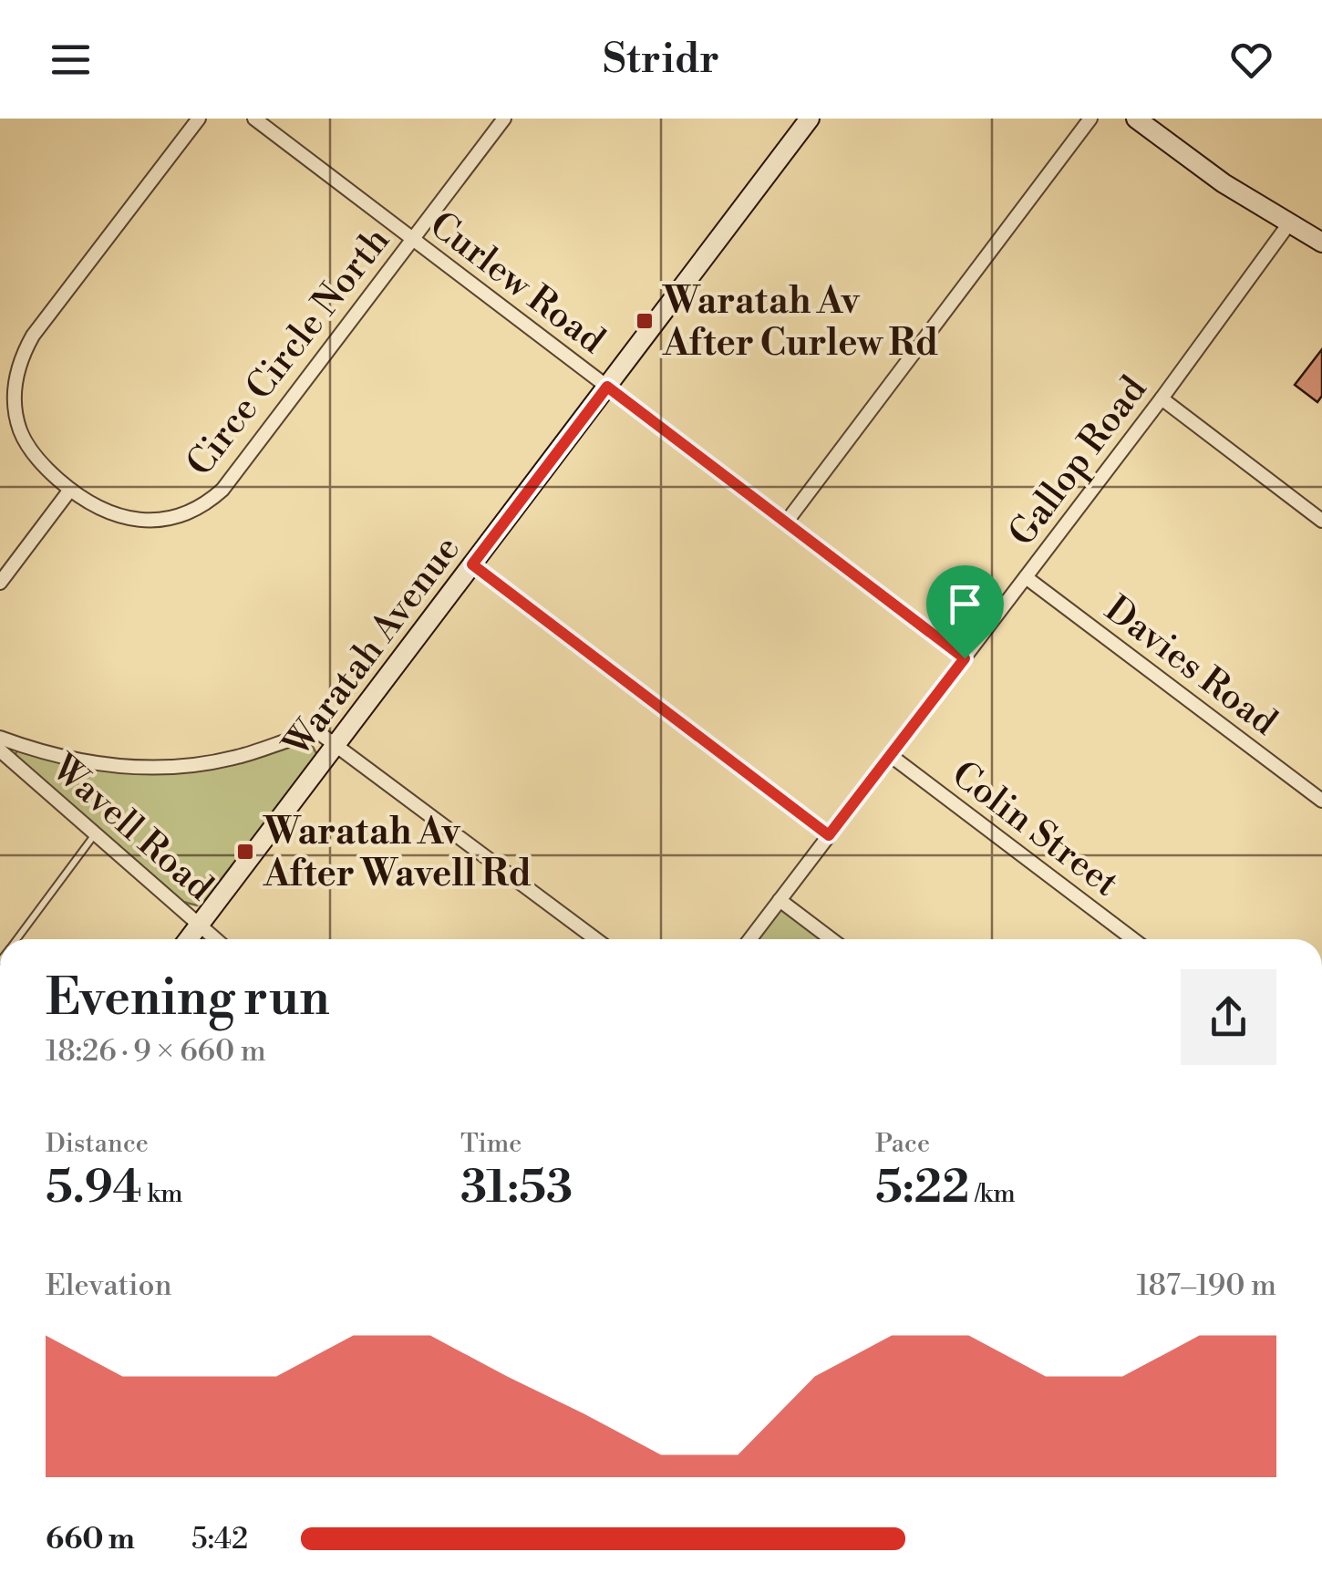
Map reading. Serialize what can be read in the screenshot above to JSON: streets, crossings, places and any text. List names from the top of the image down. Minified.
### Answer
{"streets":{"street":["Curlew Road","Circe Circle North","Gallop Road","Waratah Avenue","Davies Road","Wavell Road","Colin Street"]},"crossings":[["Curlew Road","Circe Circle North"],["Curlew Road","Gallop Road"],["Curlew Road","Waratah Avenue"],["Gallop Road","Davies Road"],["Gallop Road","Colin Street"],["Waratah Avenue","Wavell Road"]],"places":{"transit":["Waratah Av After Curlew Rd","Waratah Av After Wavell Rd"]},"page":{"header":"Stridr","heading":["Evening run","18:26 · 9 × 660 m"],"stats":[["Distance","5.94 km"],["Time","31:53"],["Pace","5:22 /km"]],"chart":["Elevation","187–190 m"],"list":[{"name":"660 m","note":"5:42"}]}}
